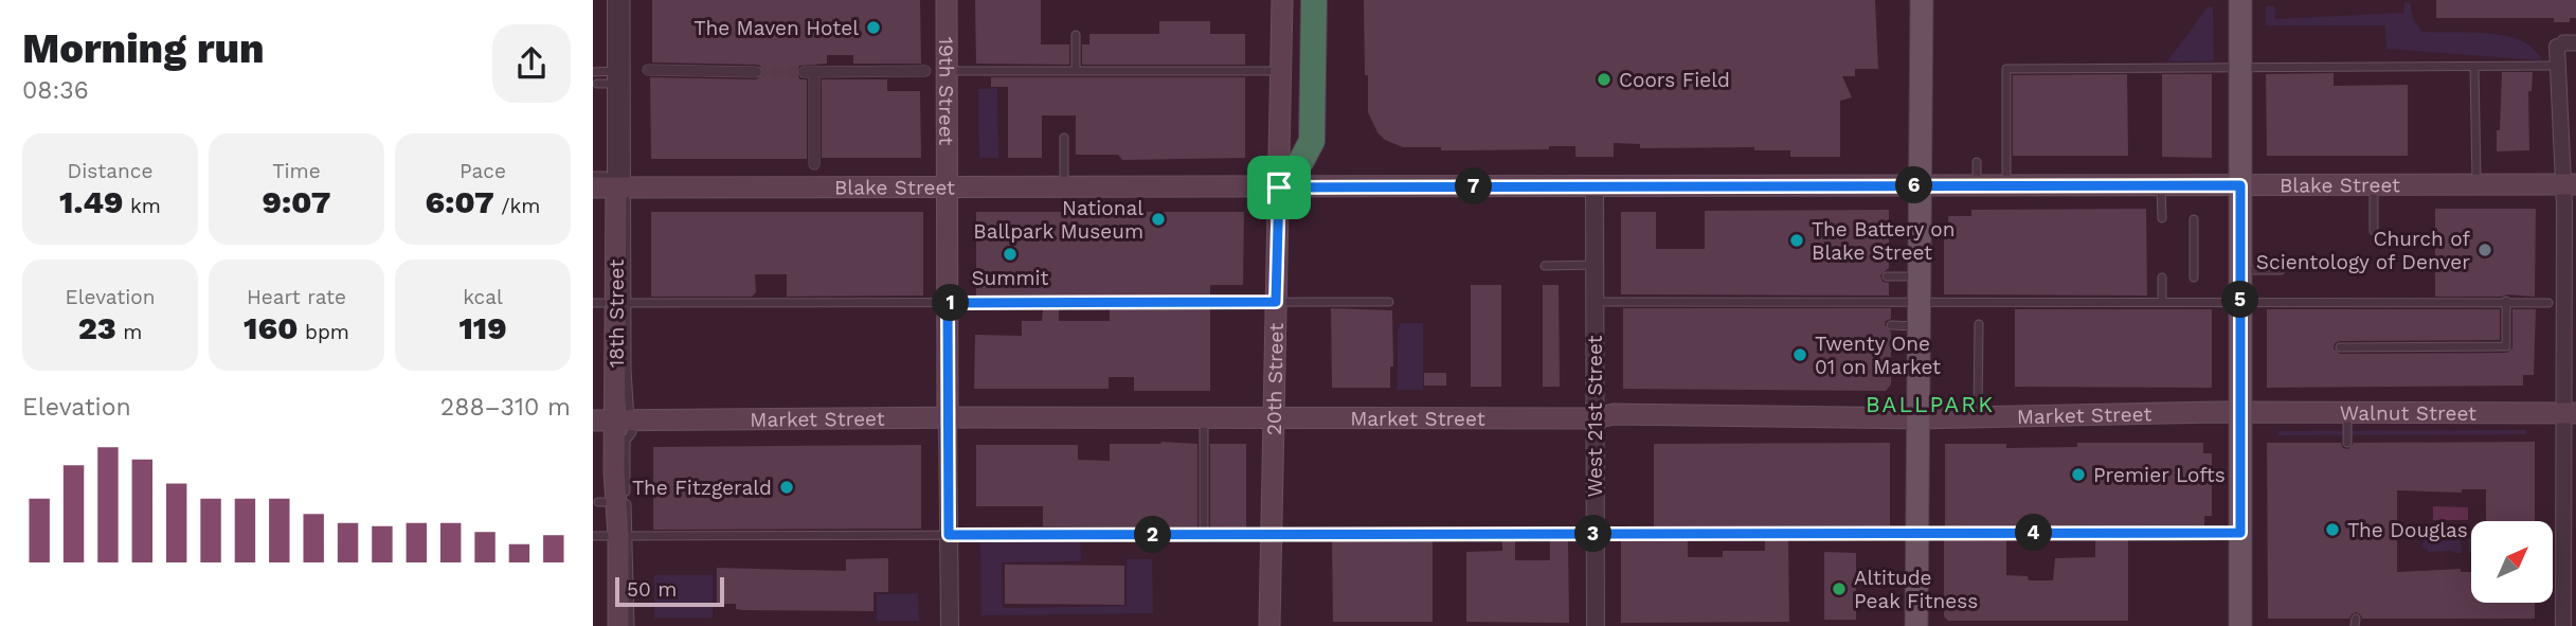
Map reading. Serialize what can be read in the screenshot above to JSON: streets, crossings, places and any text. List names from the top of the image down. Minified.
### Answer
{"streets":{"main road":["19th Street","Blake Street","18th Street","20th Street","Walnut Street","Market Street"],"street":["West 21st Street"]},"crossings":[["19th Street","Blake Street"],["19th Street","Market Street"],["Blake Street","18th Street"],["Blake Street","20th Street"],["Blake Street","West 21st Street"],["18th Street","Market Street"],["20th Street","Market Street"],["Walnut Street","Market Street"],["Market Street","West 21st Street"]],"districts":["BALLPARK"],"places":["The Maven Hotel","Coors Field","National Ballpark Museum","The Battery on Blake Street","Church of Scientology of Denver","Summit","Twenty One 01 on Market","Premier Lofts","The Fitzgerald","The Douglas","Altitude Peak Fitness"],"scale_bar":"50 m","north":"top right","page":{"heading":["Morning run","08:36"],"stats":[["Distance","1.49 km"],["Time","9:07"],["Pace","6:07 /km"],["Elevation","23 m"],["Heart rate","160 bpm"],["kcal","119"]],"pins":["6","7","5","1","4","3","2"],"chart":["Elevation","288–310 m"],"scale":"50 m"}}
